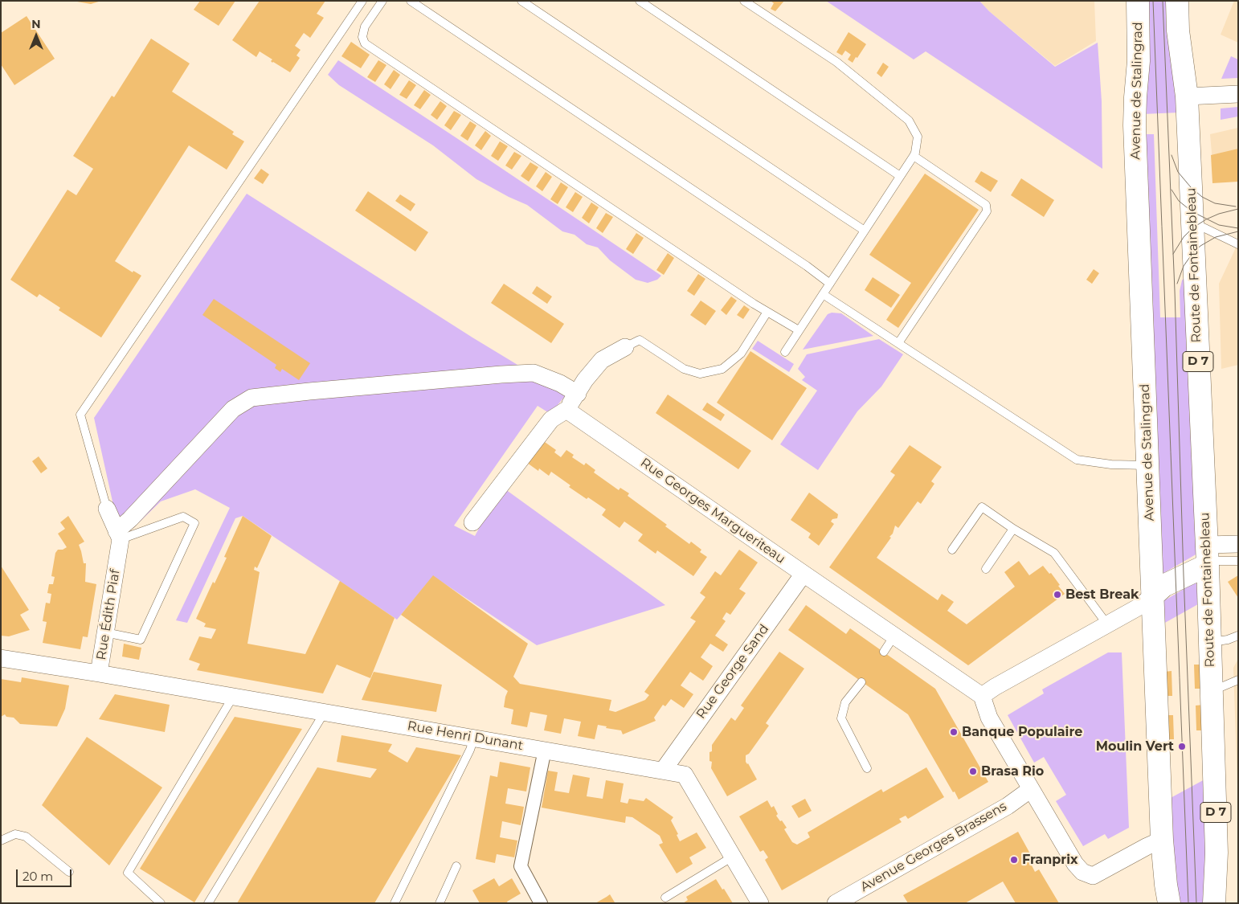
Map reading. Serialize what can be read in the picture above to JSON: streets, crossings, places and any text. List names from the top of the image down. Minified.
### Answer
{"streets":{"main road":["Avenue de Stalingrad","Route de Fontainebleau","D 7"],"street":["Rue Georges Margueriteau","Rue Édith Piaf","Rue George Sand","Rue Henri Dunant","Avenue Georges Brassens"]},"crossings":[["Rue Georges Margueriteau","Rue George Sand"],["Rue Édith Piaf","Rue Henri Dunant"],["Rue George Sand","Rue Henri Dunant"]],"places":["Best Break","Banque Populaire","Moulin Vert","Brasa Rio","Franprix"],"scale_bar":"20 m","north":"top"}
